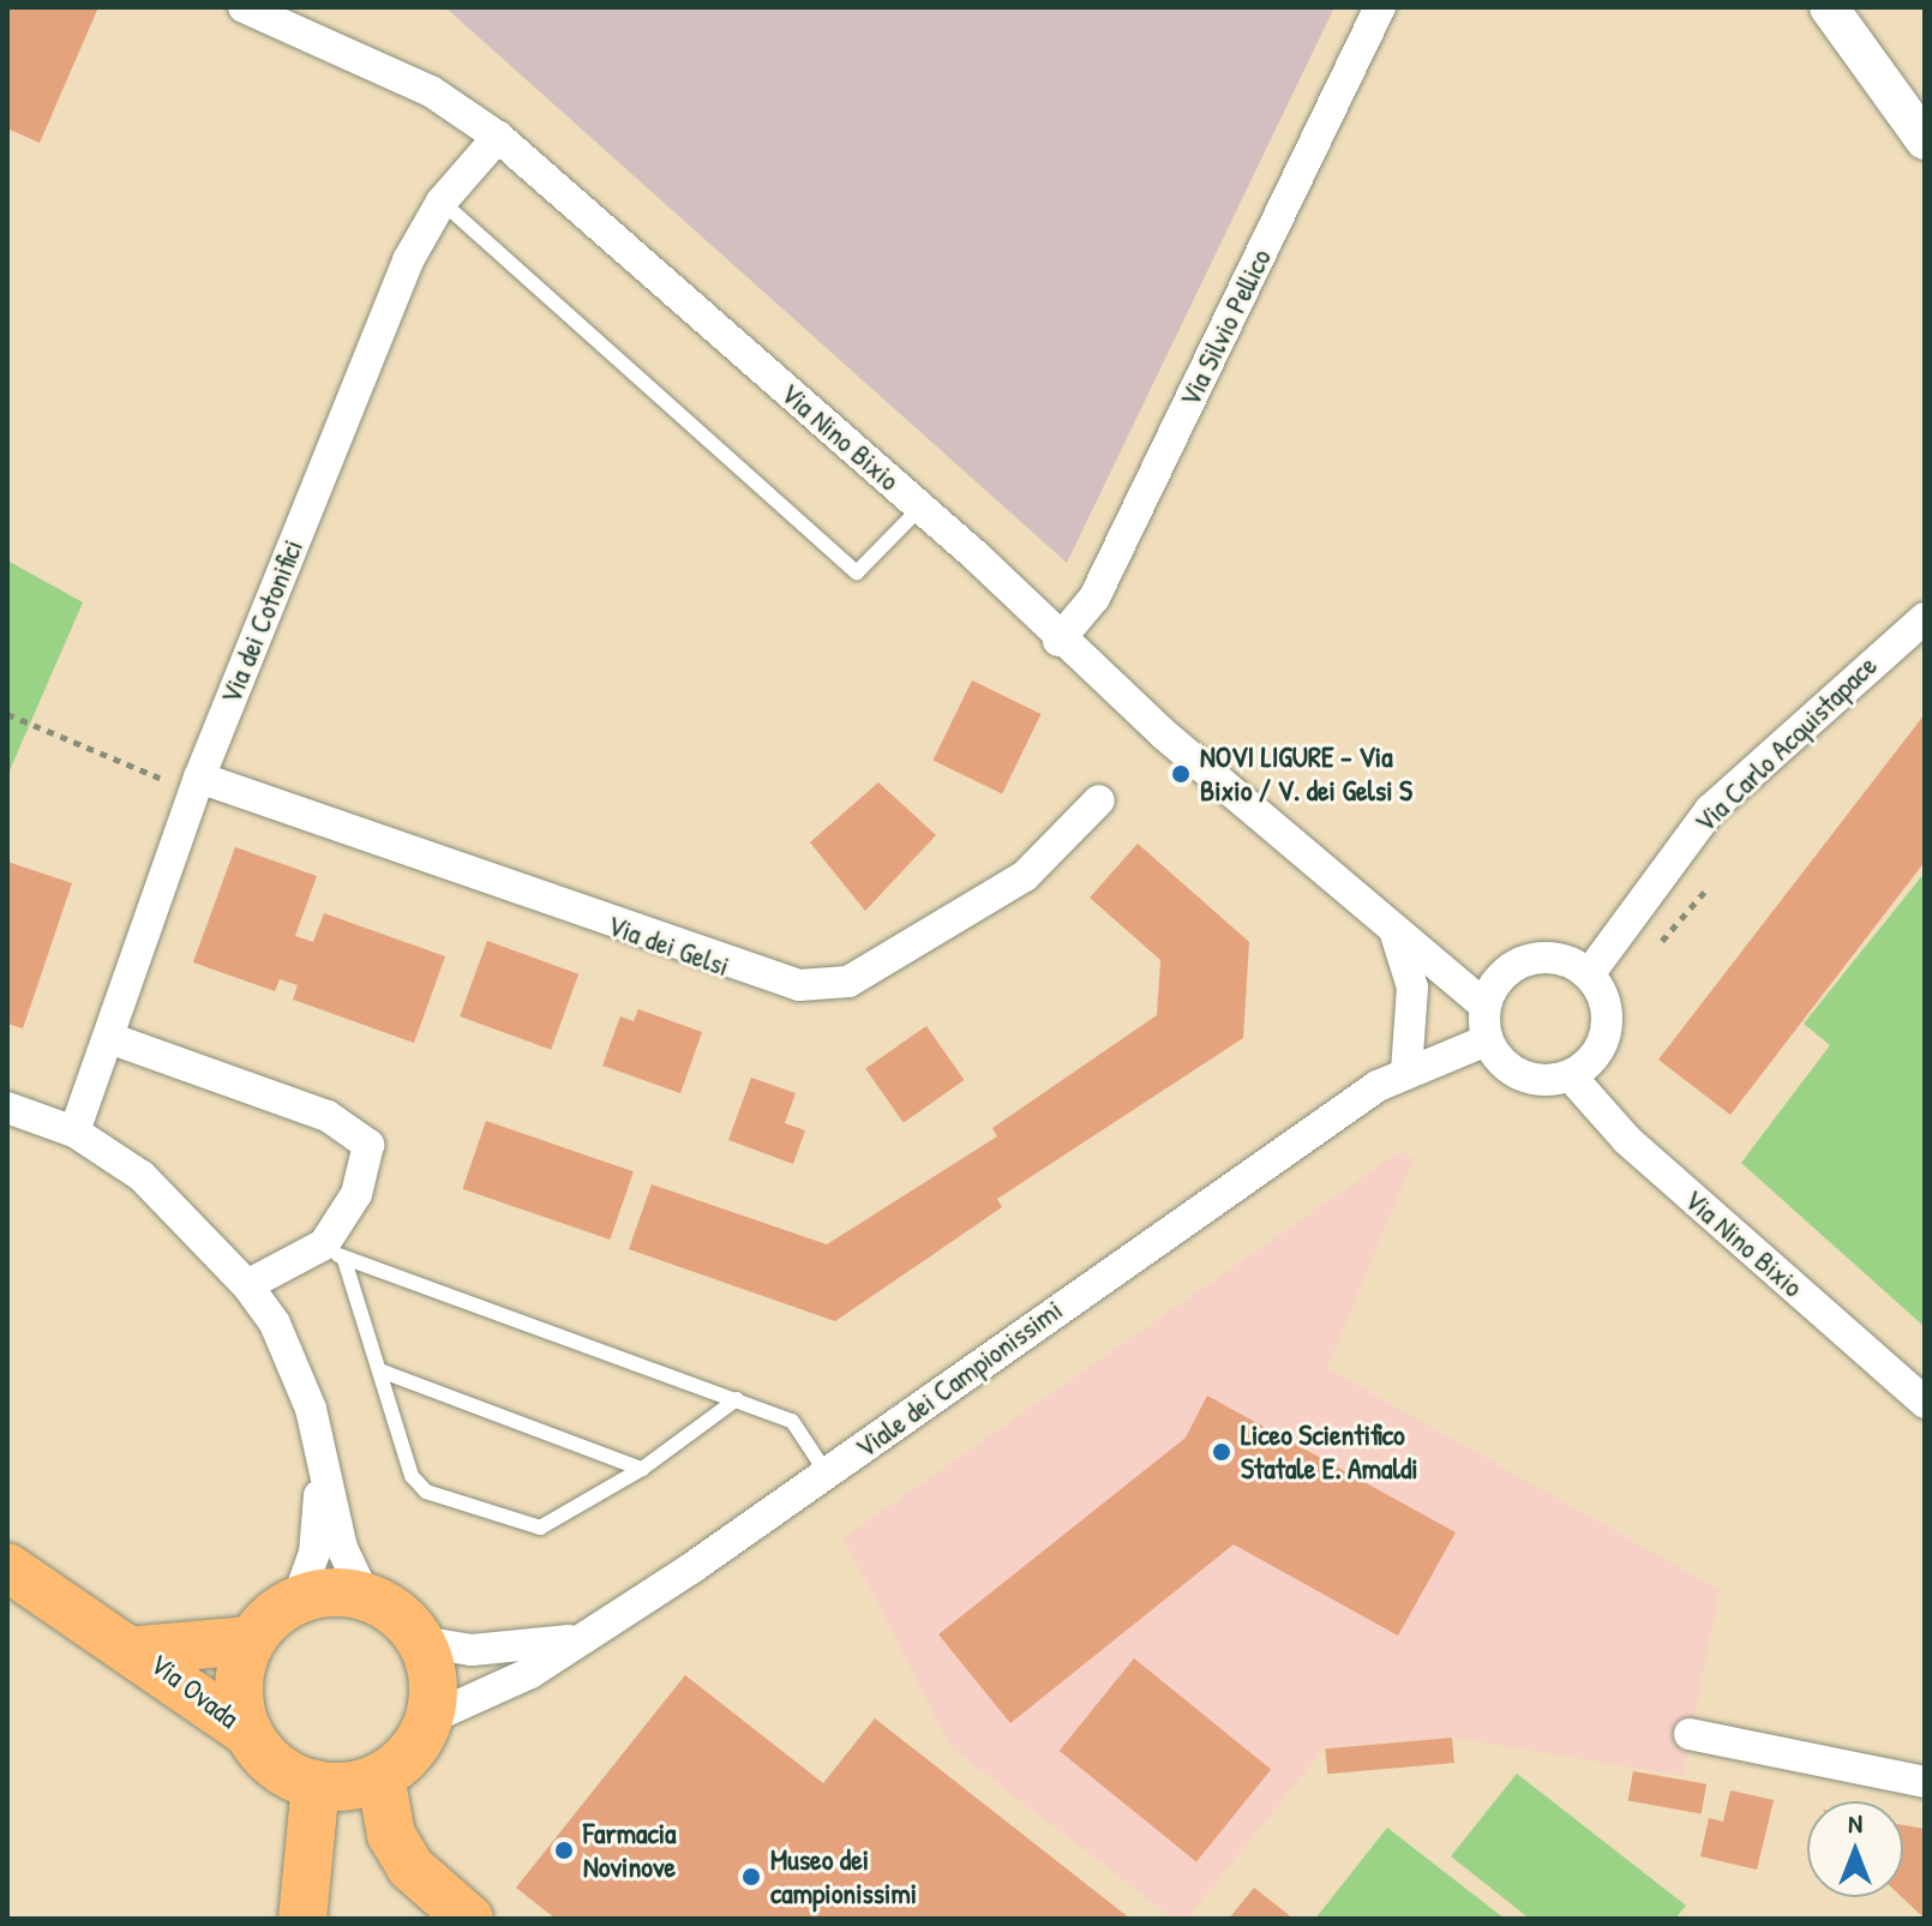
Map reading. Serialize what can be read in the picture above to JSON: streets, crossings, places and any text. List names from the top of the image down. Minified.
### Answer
{"streets":{"main road":["Via Ovada"],"street":["Via Silvio Pellico","Via Nino Bixio","Via dei Cotonifici","Via Carlo Acquistapace","Via dei Gelsi","Viale dei Campionissimi"]},"crossings":[["Via Silvio Pellico","Via Nino Bixio"],["Via Nino Bixio","Via dei Cotonifici"],["Via Nino Bixio","Via Carlo Acquistapace"],["Via Nino Bixio","Viale dei Campionissimi"],["Via dei Cotonifici","Via dei Gelsi"],["Via Carlo Acquistapace","Viale dei Campionissimi"],["Viale dei Campionissimi","Via Ovada"]],"places":["NOVI LIGURE - Via Bixio / V. dei Gelsi S","Liceo Scientifico Statale E. Amaldi","Farmacia Novinove","Museo dei campionissimi"],"north":"top"}
